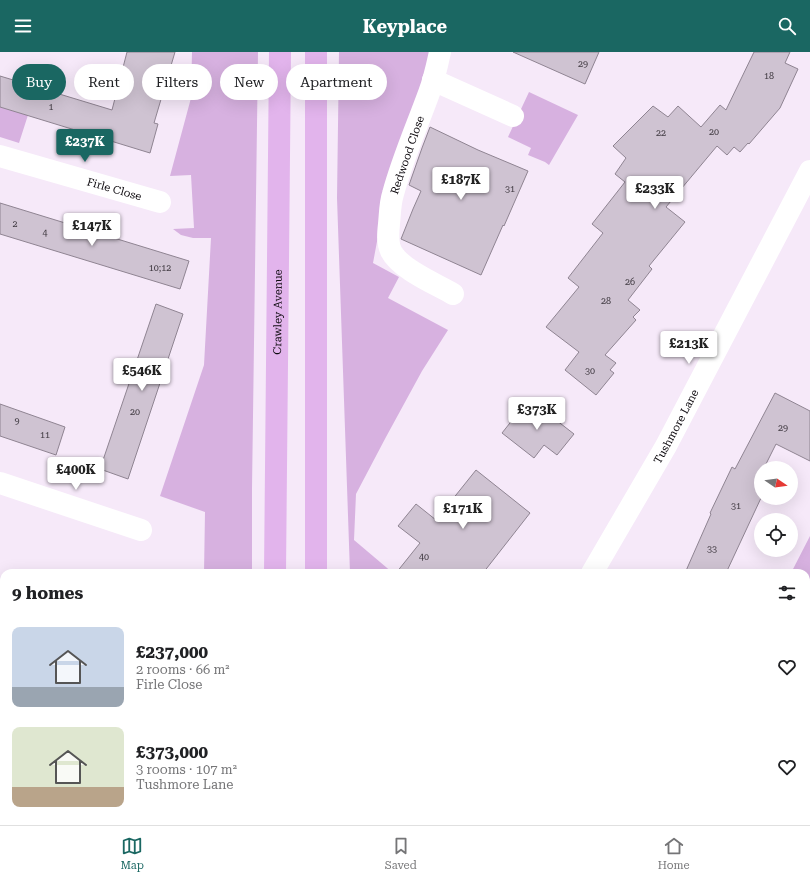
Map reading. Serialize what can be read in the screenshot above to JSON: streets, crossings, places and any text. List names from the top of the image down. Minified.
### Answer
{"streets":{"main road":["Crawley Avenue"],"street":["Redwood Close","Firle Close","Tushmore Lane"]},"house_numbers":["29","18","1","20","22","31","2","4","10;12","26","28","30","20","9","29","11","31","33","40"],"north":"right","page":{"header":"Keyplace","chip":["Buy","Rent","Filters","New","Apartment"],"price":["£237K","£187K","£233K","£147K","£213K","£546K","£373K","£400K","£171K"],"heading":"9 homes","list":[{"name":"£237,000","note":"2 rooms · 66 m² · Firle Close"},{"name":"£373,000","note":"3 rooms · 107 m² · Tushmore Lane"}],"tabs":["Map","Saved","Home"]}}
